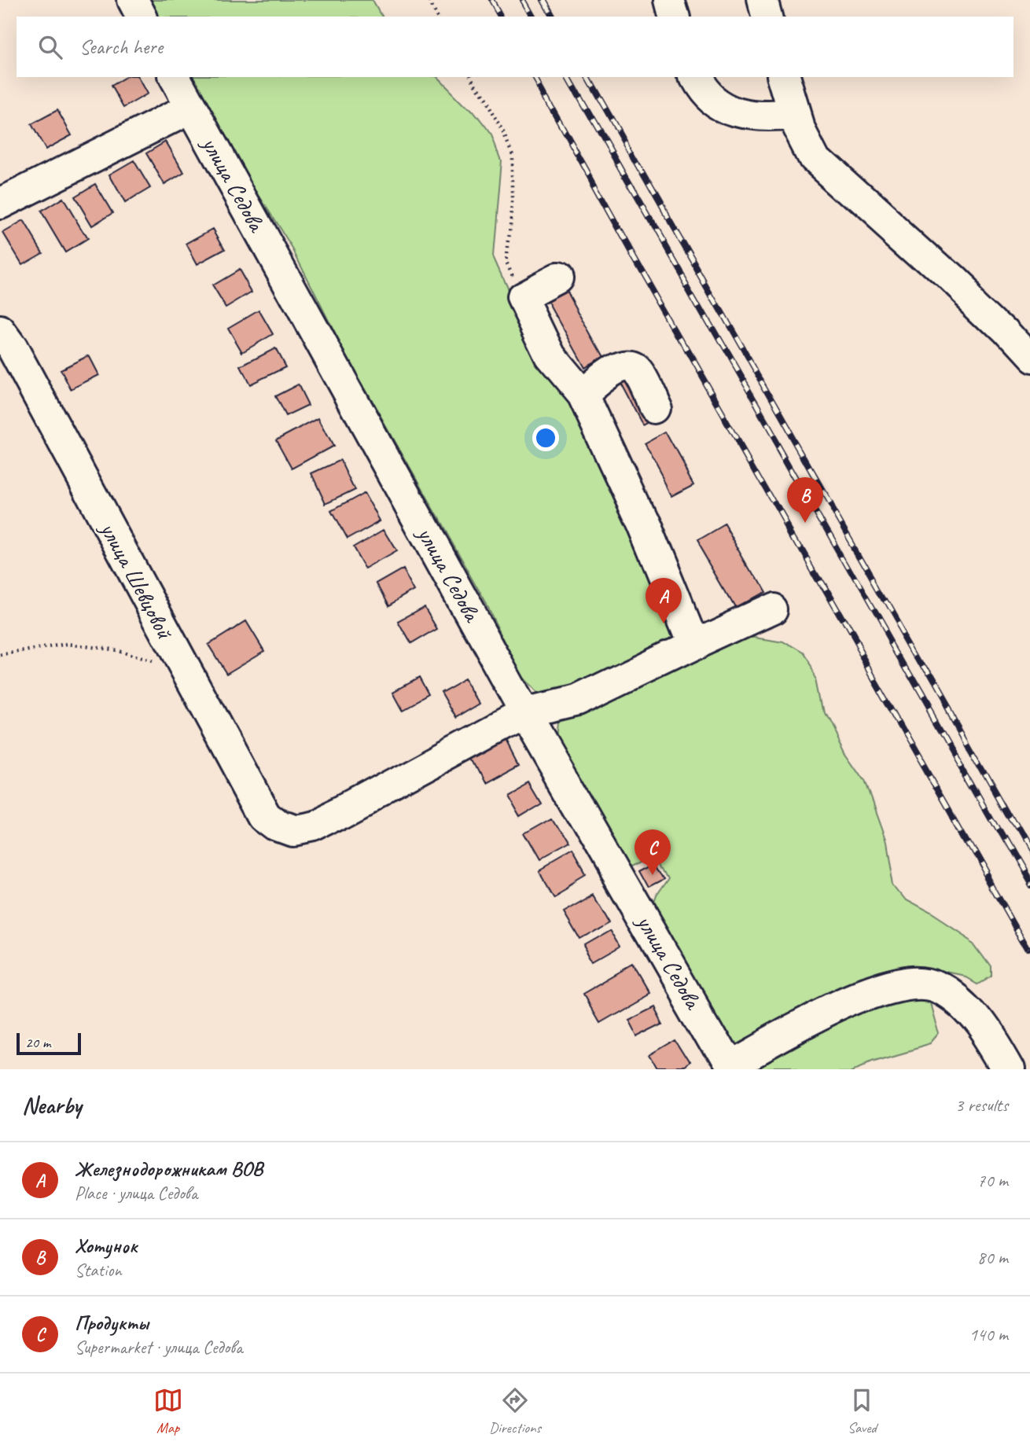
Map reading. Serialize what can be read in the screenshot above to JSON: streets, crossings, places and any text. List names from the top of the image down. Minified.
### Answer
{"streets":{"street":["улица Седова","улица Шевцовой"]},"crossings":[["улица Седова","улица Шевцовой"]],"scale_bar":"20 m","page":{"search":"Search here","pins":["B","A","C"],"scale":"20 m","heading":["Nearby","3 results"],"list":[{"mark":"A","name":"Железнодорожникам ВОВ","note":"Place · улица Седова","value":"70 m"},{"mark":"B","name":"Хотунок","note":"Station","value":"80 m"},{"mark":"C","name":"Продукты","note":"Supermarket · улица Седова","value":"140 m"}],"nav":["Map","Directions","Saved"]}}
